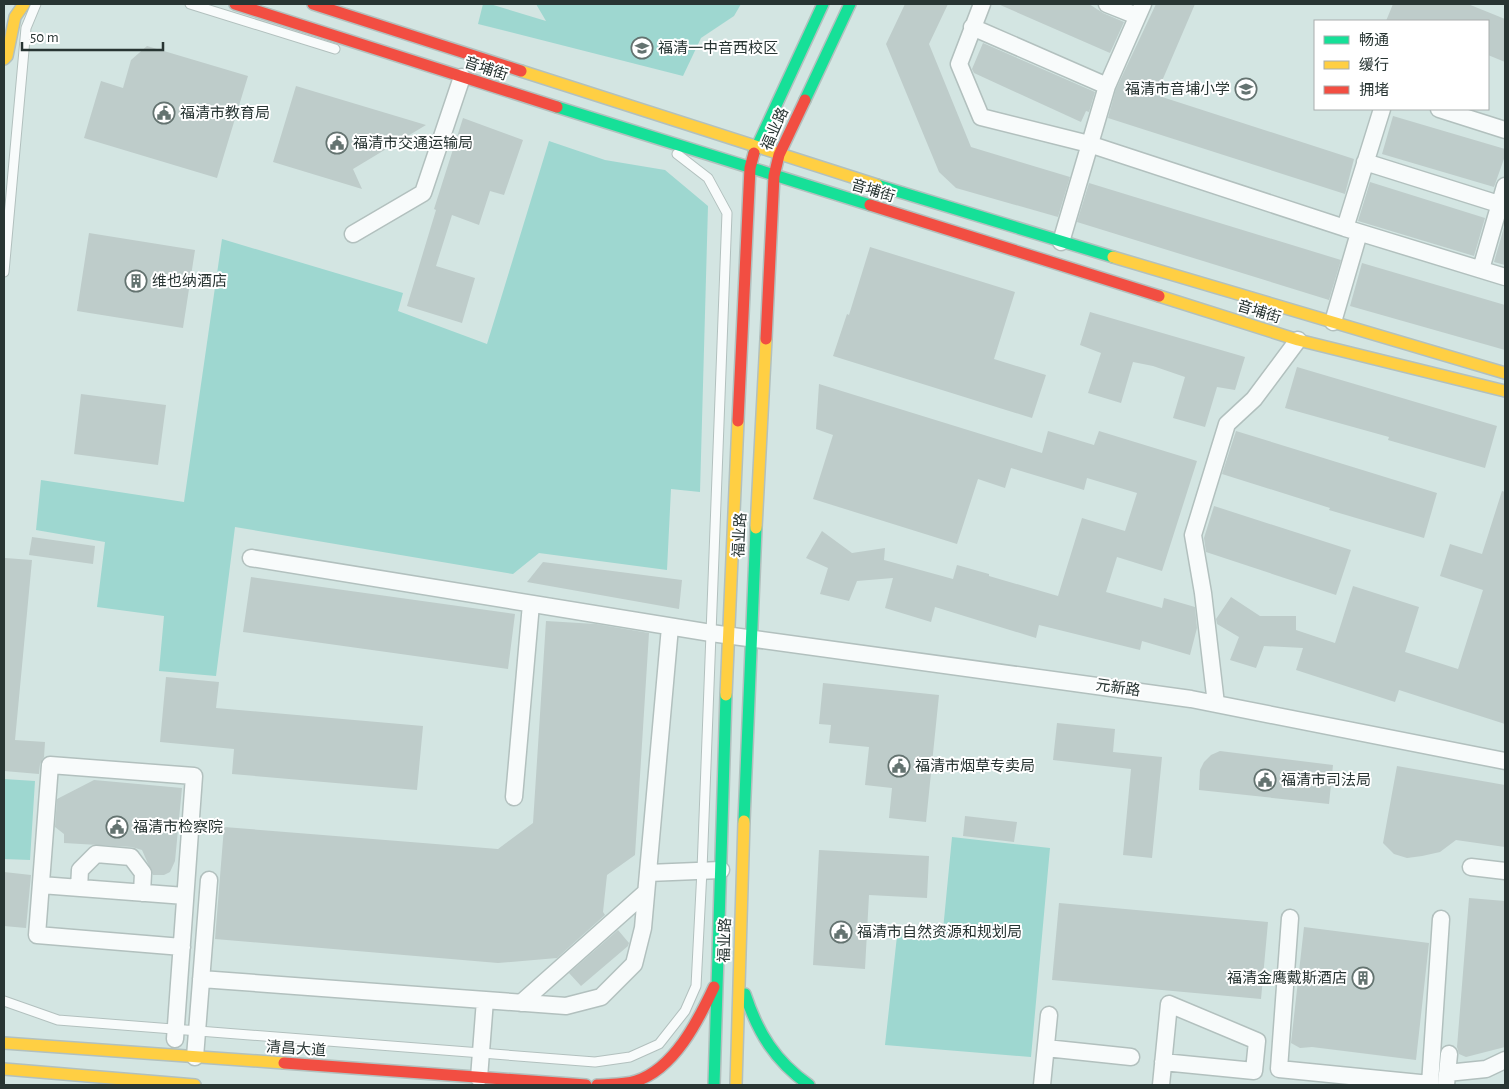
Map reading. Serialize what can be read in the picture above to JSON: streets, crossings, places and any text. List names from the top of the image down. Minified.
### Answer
{"streets":{"street":["音埔街","福业路","元新路","清昌大道"]},"crossings":[["音埔街","福业路"],["福业路","元新路"]],"places":{"school or university":["福清一中音西校区","福清市音埔小学"],"public building":["福清市教育局","福清市交通运输局","福清市烟草专卖局","福清市司法局","福清市检察院","福清市自然资源和规划局"],"building":["维也纳酒店","福清金鹰戴斯酒店"]},"legend":["畅通","缓行","拥堵"],"scale_bar":"50 m"}
